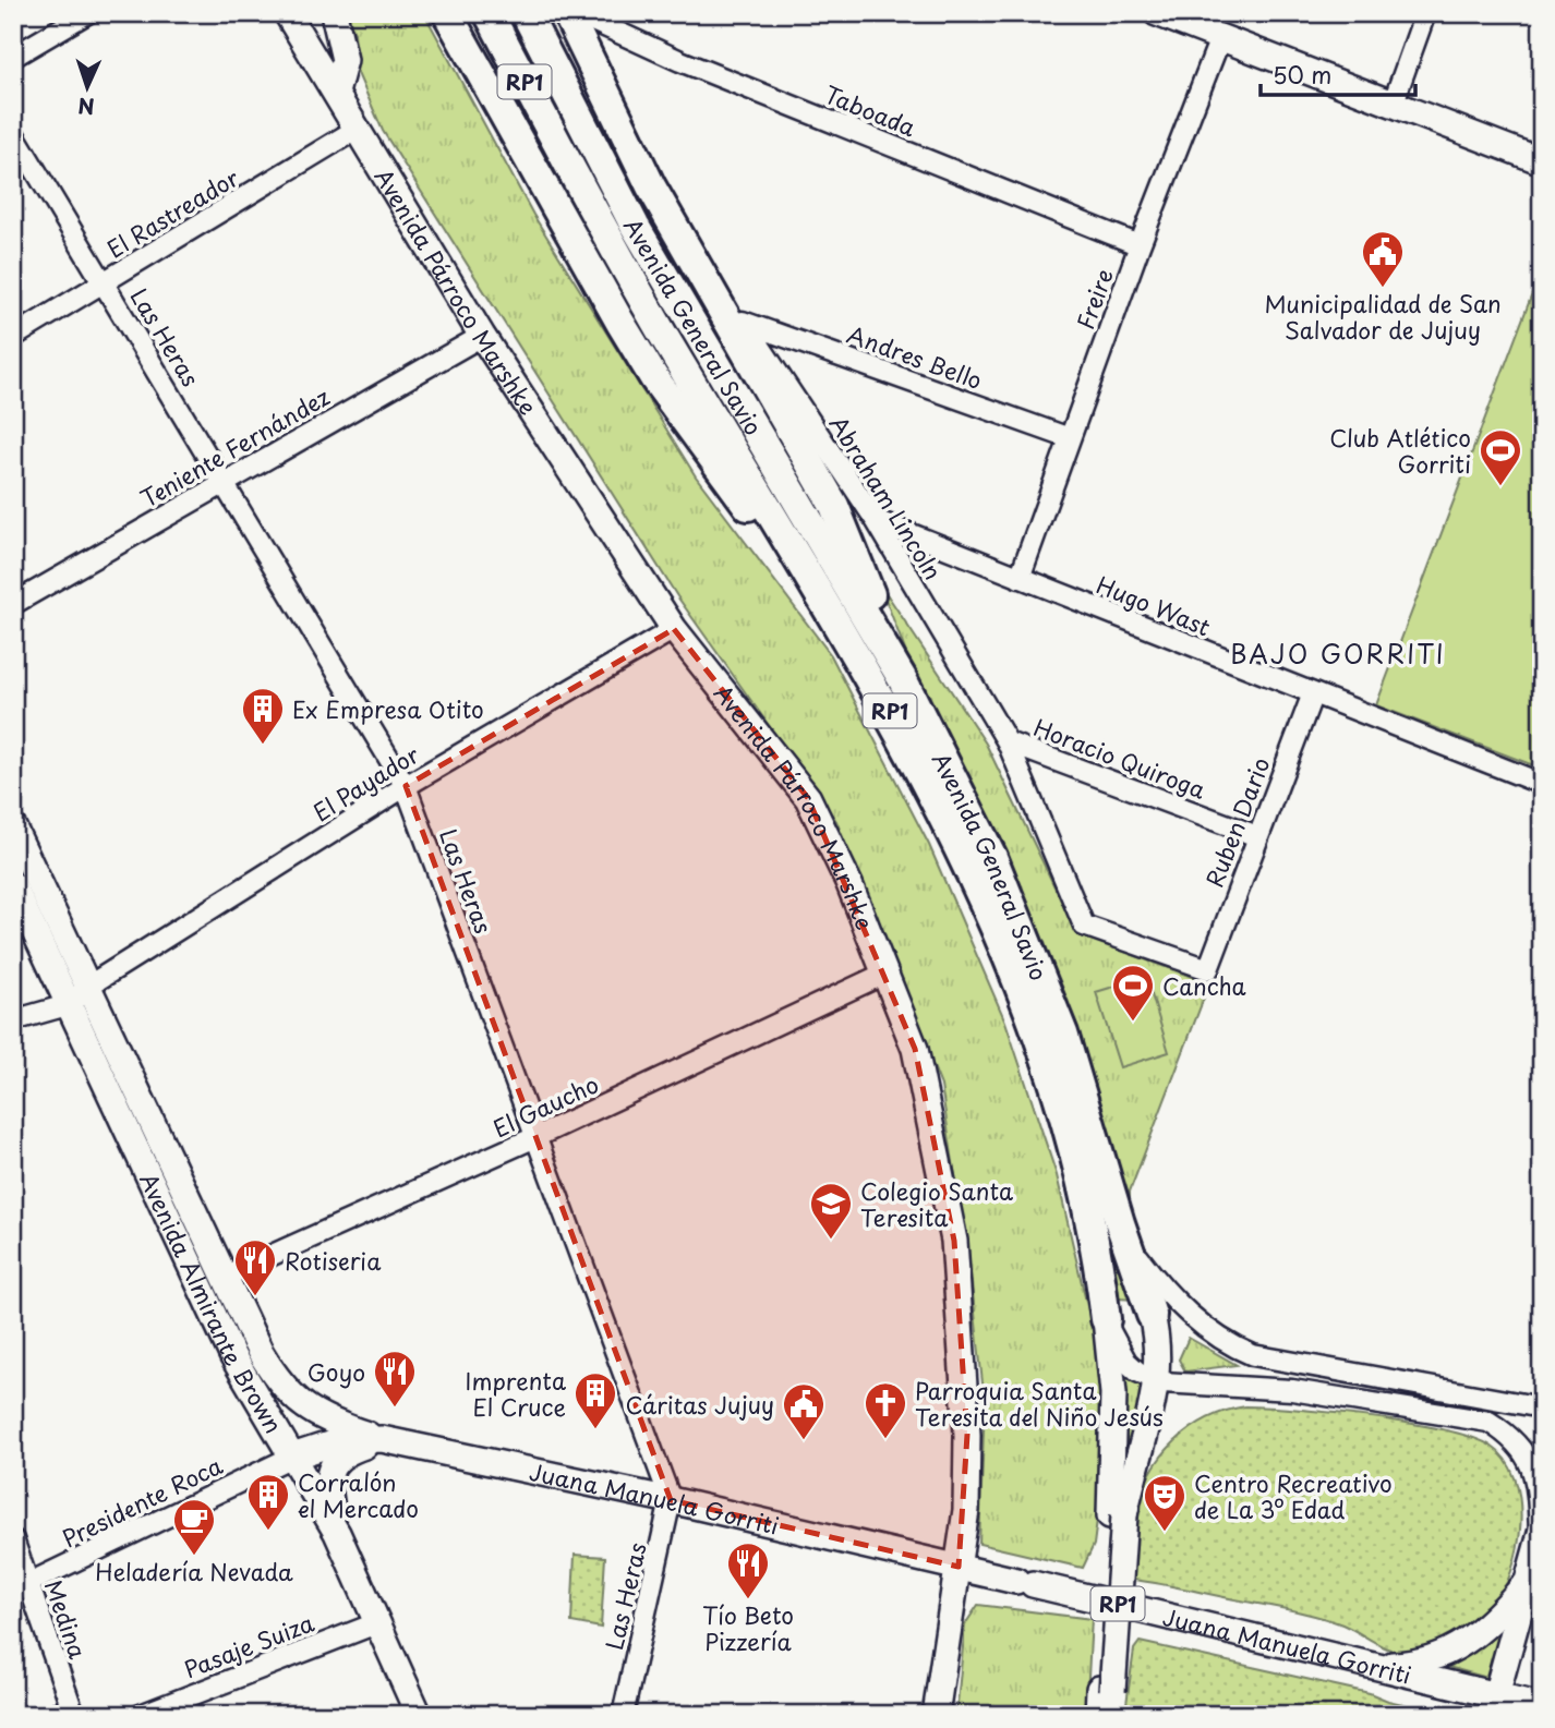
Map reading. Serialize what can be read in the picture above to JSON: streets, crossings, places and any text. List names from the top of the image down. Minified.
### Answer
{"streets":{"highway":["RP1","Avenida General Savio"],"main road":["Avenida Párroco Marshke","Avenida Almirante Brown","Juana Manuela Gorriti"],"street":["Taboada","El Rastreador","Freire","Las Heras","Andres Bello","Teniente Fernández","Abraham Lincoln","Hugo Wast","Horacio Quiroga","El Payador","Ruben Dario","El Gaucho","Presidente Roca","Medina","Pasaje Suiza"]},"crossings":[["RP1","Avenida General Savio"],["Taboada","Freire"],["El Rastreador","Avenida Párroco Marshke"],["El Rastreador","Las Heras"],["Avenida Párroco Marshke","Teniente Fernández"],["Avenida Párroco Marshke","El Payador"],["Avenida Párroco Marshke","El Gaucho"],["Avenida Párroco Marshke","Juana Manuela Gorriti"],["Freire","Andres Bello"],["Freire","Hugo Wast"],["Las Heras","Teniente Fernández"],["Las Heras","El Payador"],["Las Heras","El Gaucho"],["Las Heras","Juana Manuela Gorriti"],["Andres Bello","Abraham Lincoln"],["Abraham Lincoln","Hugo Wast"],["Abraham Lincoln","Horacio Quiroga"],["Abraham Lincoln","Ruben Dario"],["Hugo Wast","Ruben Dario"],["Horacio Quiroga","Ruben Dario"],["El Payador","Avenida Almirante Brown"],["El Gaucho","Avenida Almirante Brown"],["Avenida Almirante Brown","Juana Manuela Gorriti"],["Avenida Almirante Brown","Presidente Roca"],["Avenida Almirante Brown","Pasaje Suiza"],["Juana Manuela Gorriti","Presidente Roca"],["Presidente Roca","Medina"]],"districts":["BAJO GORRITI"],"places":{"public building":["Municipalidad de San Salvador de Jujuy","Cáritas Jujuy"],"sports":["Club Atlético Gorriti","Cancha"],"building":["Ex Empresa Otito","Imprenta El Cruce","Corralón el Mercado"],"school or university":["Colegio Santa Teresita"],"restaurant":["Rotiseria","Goyo","Tío Beto Pizzería"],"church":["Parroquia Santa Teresita del Niño Jesús"],"theatre":["Centro Recreativo de La 3º Edad"],"cafe":["Heladería Nevada"]},"scale_bar":"50 m","north":"bottom"}
